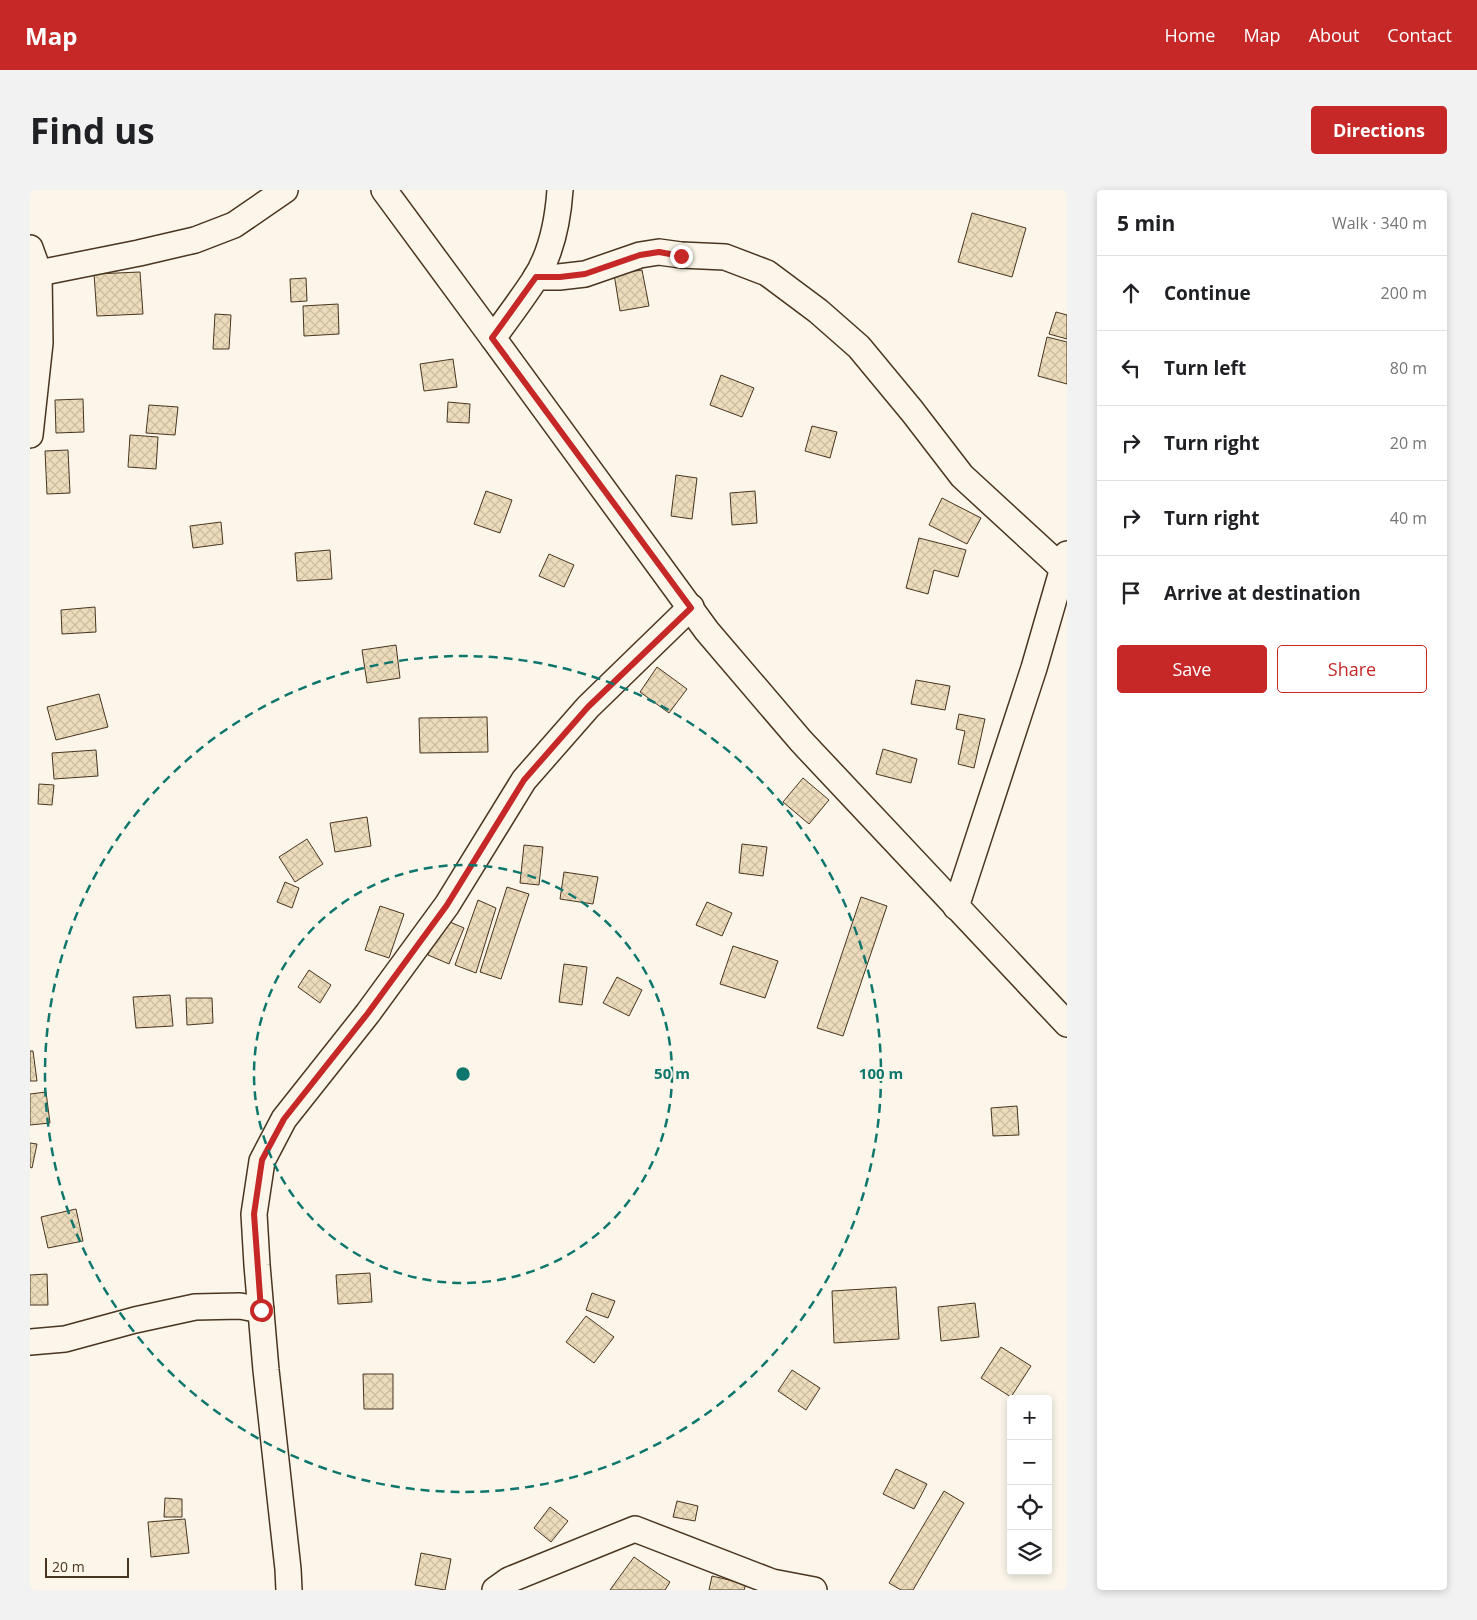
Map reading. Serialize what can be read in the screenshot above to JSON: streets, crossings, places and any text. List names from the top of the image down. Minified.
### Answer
{"scale_bar":"20 m","page":{"header":"Map","nav":["Home","Map","About","Contact"],"buttons":["Directions",["Save","Share"]],"title":"Find us","heading":["5 min","Walk · 340 m"],"list":[["Continue","200 m"],["Turn left","80 m"],["Turn right","20 m"],["Turn right","40 m"],"Arrive at destination"],"map_buttons":["+","−"],"scale":"20 m"},"rings":["50 m","100 m"]}
